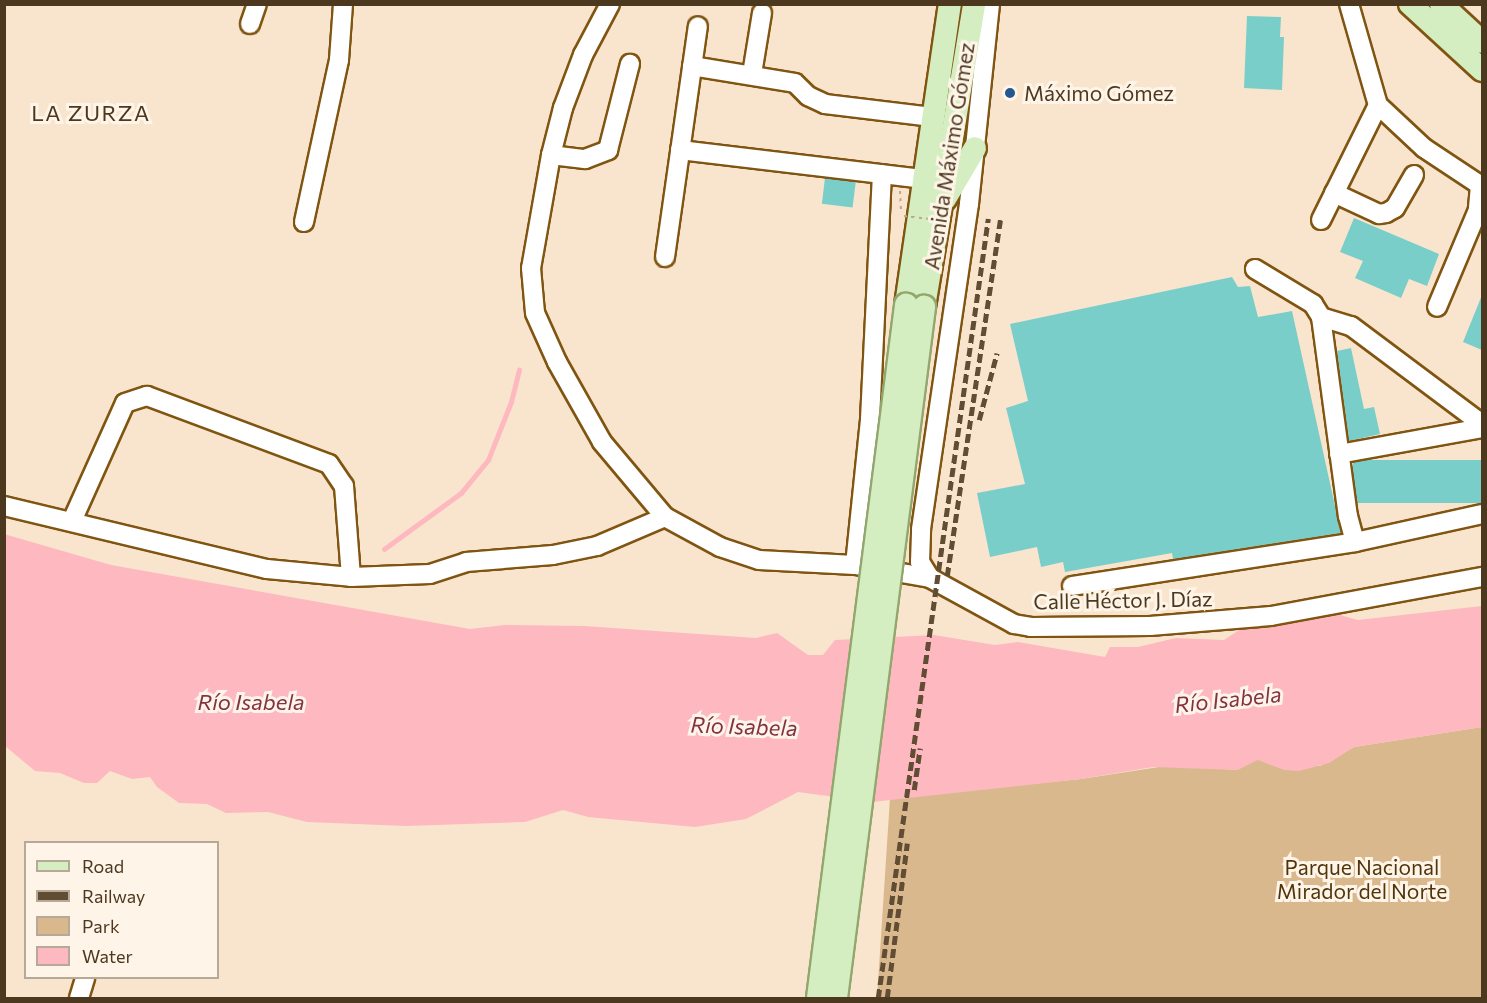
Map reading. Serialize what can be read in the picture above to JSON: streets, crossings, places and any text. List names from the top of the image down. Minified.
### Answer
{"streets":{"main road":["Avenida Máximo Gómez"],"street":["Calle Héctor J. Díaz"]},"districts":["LA ZURZA"],"water":["Río Isabela"],"parks":["Parque Nacional Mirador del Norte"],"places":["Máximo Gómez"],"legend":["Road","Railway","Park","Water"]}
